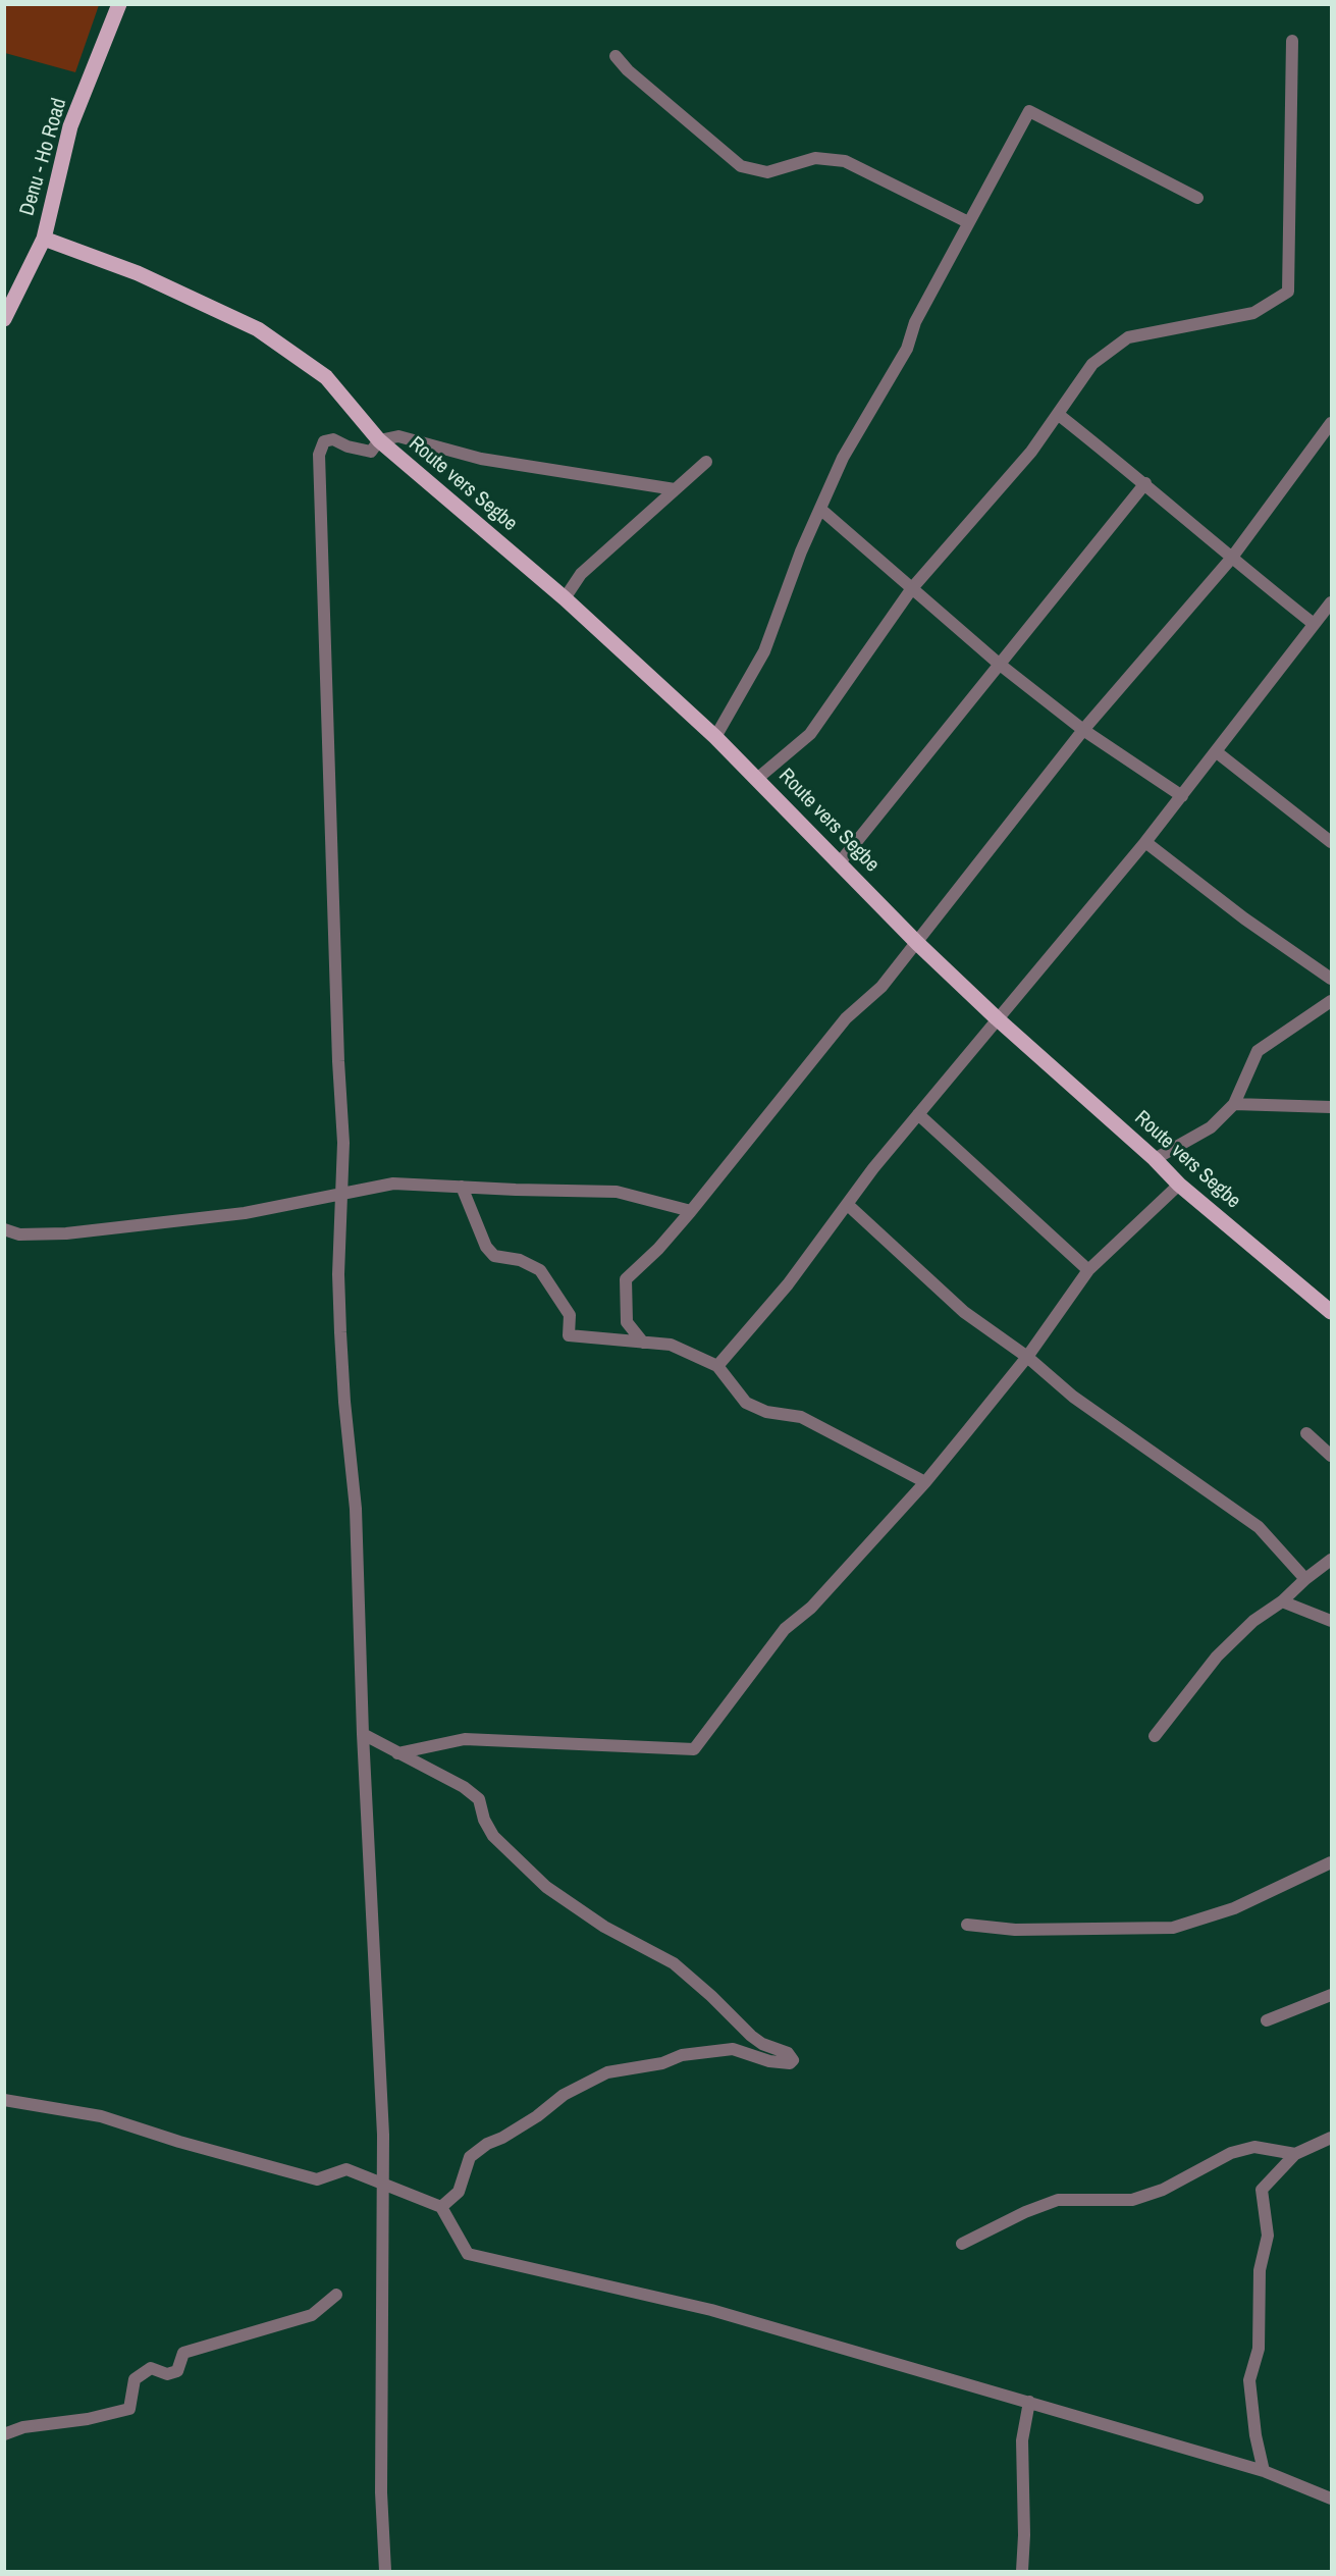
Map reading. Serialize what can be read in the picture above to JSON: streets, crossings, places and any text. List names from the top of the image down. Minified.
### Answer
{"streets":{"main road":["Denu - Ho Road","Route vers Segbe"]},"crossings":[["Denu - Ho Road","Route vers Segbe"]]}
